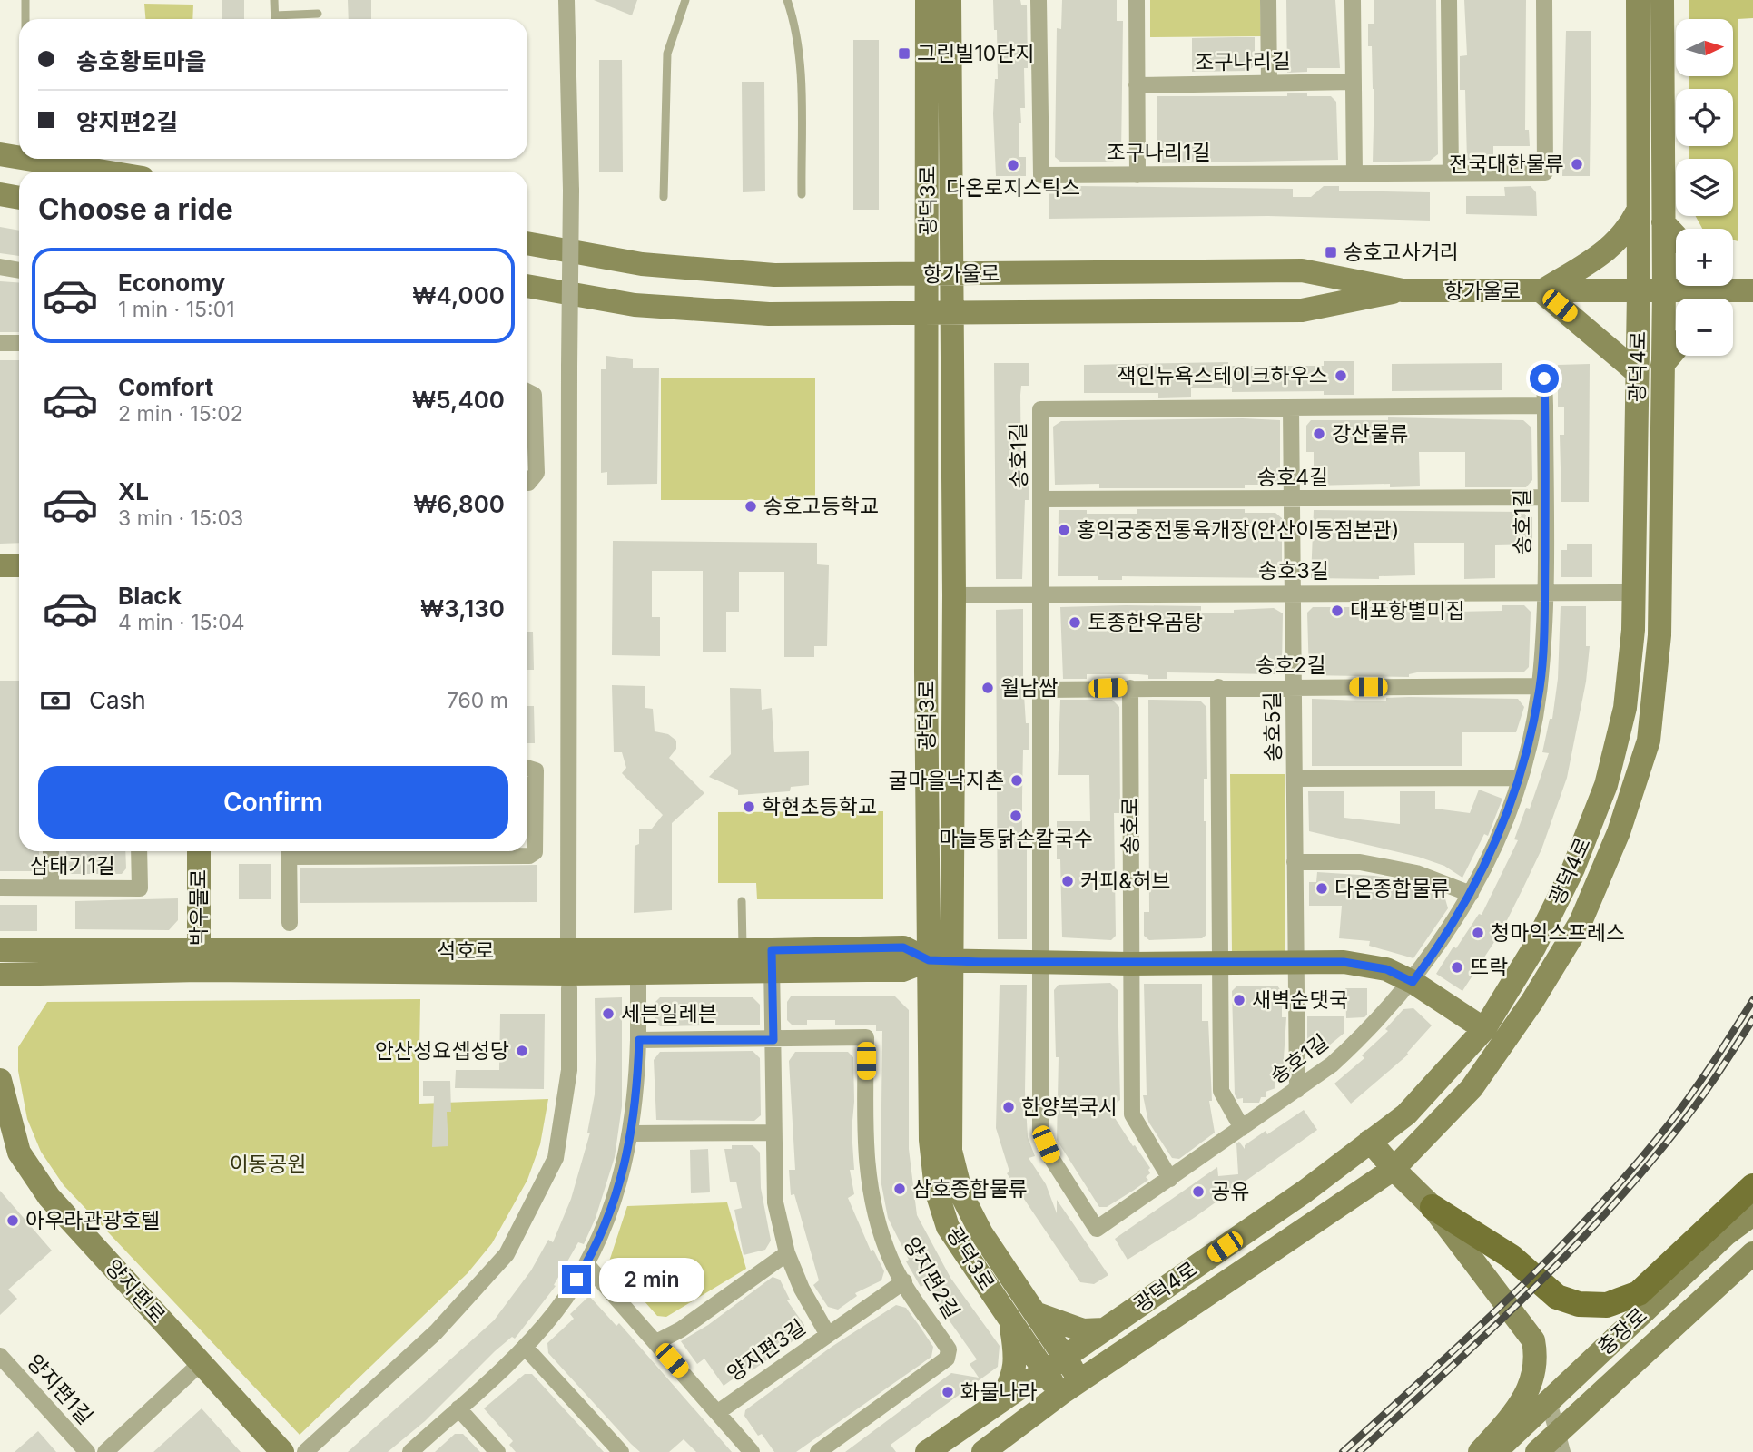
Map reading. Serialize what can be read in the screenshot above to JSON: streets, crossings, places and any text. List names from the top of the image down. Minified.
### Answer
{"streets":{"main road":["광덕3로","항가울로","광덕4로","박우물로","석호로","양지편로","충장로"],"street":["조구나리길","조구나리1길","송호1길","송호4길","송호3길","송호2길","송호5길","송호로","삼태기1길","양지편2길","양지편3길","양지편1길"]},"crossings":[["광덕3로","항가울로"],["광덕3로","광덕4로"],["광덕3로","송호3길"],["광덕3로","석호로"],["항가울로","광덕4로"],["광덕4로","송호3길"],["송호1길","송호4길"],["송호1길","송호3길"],["송호1길","송호2길"],["송호1길","송호5길"],["송호1길","송호로"],["송호4길","송호5길"],["송호3길","송호5길"],["송호2길","송호5길"],["송호2길","송호로"],["박우물로","석호로"],["석호로","양지편3길"],["양지편2길","양지편3길"]],"parks":["이동공원"],"places":{"transit":["그린빌10단지","송호고사거리"],"other":["전국대한물류","다온로지스틱스","잭인뉴욕스테이크하우스","강산물류","송호고등학교","홍익궁중전통육개장(안산이동점본관)","대포항별미집","토종한우곰탕","월남쌈","굴마을낙지촌","학현초등학교","마늘통닭손칼국수","커피&허브","다온종합물류","청마익스프레스","뜨락","새벽순댓국","세븐일레븐","안산성요셉성당","한양복국시","삼호종합물류","공유","아우라관광호텔","화물나라"]},"north":"right","page":{"map_buttons":["+","−"],"banner":["송호황토마을","양지편2길"],"heading":"Choose a ride","list":[{"name":"Economy","note":"1 min · 15:01","value":"₩4,000"},{"name":"Comfort","note":"2 min · 15:02","value":"₩5,400"},{"name":"XL","note":"3 min · 15:03","value":"₩6,800"},{"name":"Black","note":"4 min · 15:04","value":"₩3,130"}],"pay":["Cash","760 m"],"buttons":"Confirm","bubble":"2 min"}}
